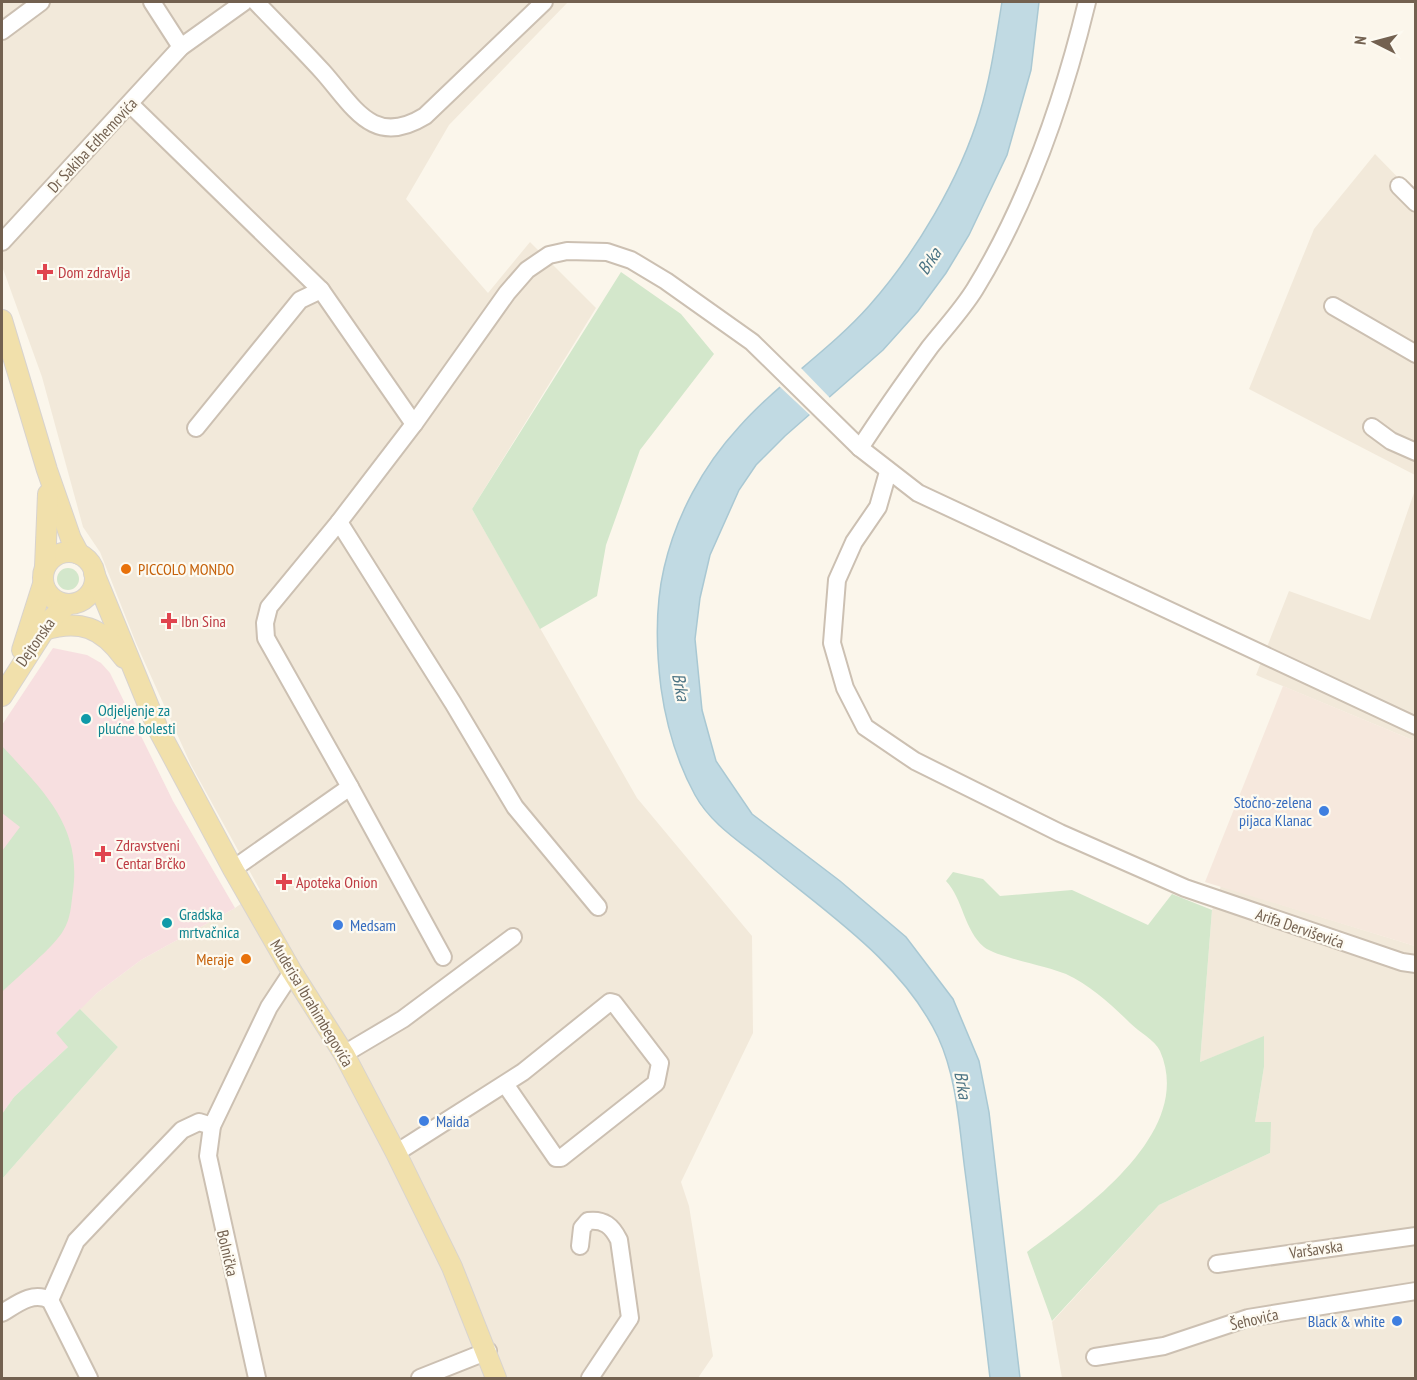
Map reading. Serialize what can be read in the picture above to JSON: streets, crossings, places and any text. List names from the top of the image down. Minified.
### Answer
{"streets":{"main road":["Dejtonska","Muderisa Ibrahimbegovića"],"street":["Dr Sakiba Edhemovića","Arifa Derviševića","Varšavska","Bolnička","Šehovića"]},"crossings":[["Dejtonska","Muderisa Ibrahimbegovića"],["Muderisa Ibrahimbegovića","Bolnička"]],"water":["Brka"],"places":{"health":["Dom zdravlja","Ibn Sina","Zdravstveni Centar Brčko","Apoteka Onion"],"other":["PICCOLO MONDO","Odjeljenje za plućne bolesti","Stočno-zelena pijaca Klanac","Gradska mrtvačnica","Medsam","Meraje","Maida","Black & white"]},"north":"left"}
